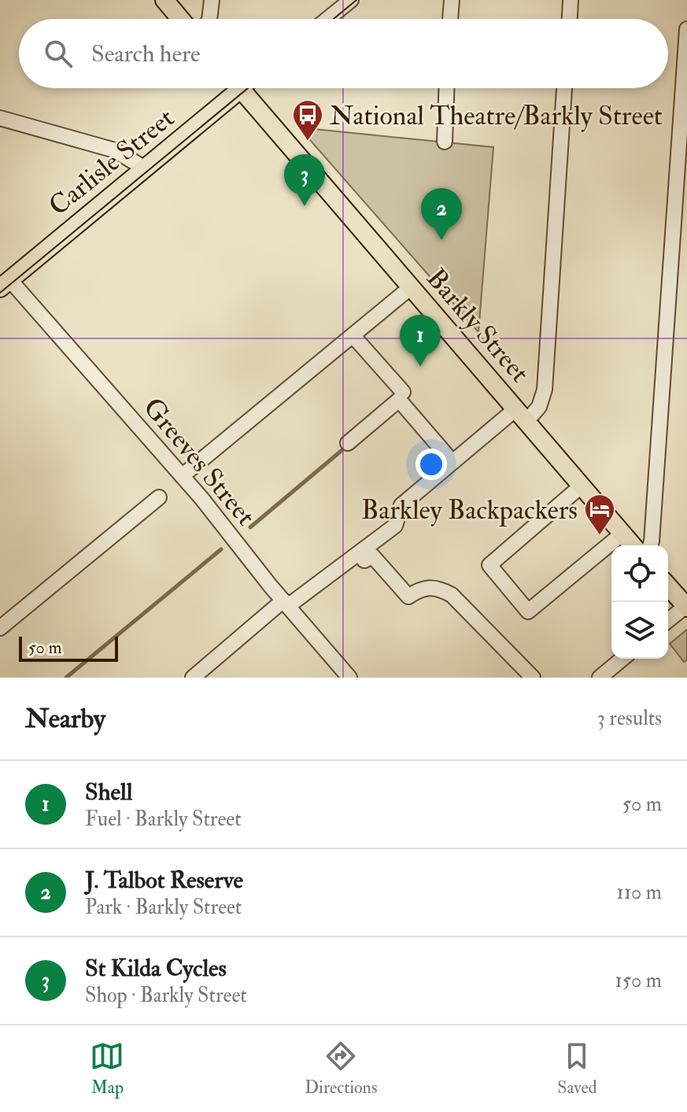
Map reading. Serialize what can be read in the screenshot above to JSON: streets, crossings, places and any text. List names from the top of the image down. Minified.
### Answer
{"streets":{"main road":["Carlisle Street","Barkly Street"],"street":["Greeves Street"]},"crossings":[["Carlisle Street","Greeves Street"]],"places":{"bus stop":["National Theatre/Barkly Street"],"hotel":["Barkley Backpackers"]},"scale_bar":"50 m","page":{"search":"Search here","pins":["3","2","1"],"scale":"50 m","heading":["Nearby","3 results"],"list":[{"mark":"1","name":"Shell","note":"Fuel · Barkly Street","value":"50 m"},{"mark":"2","name":"J. Talbot Reserve","note":"Park · Barkly Street","value":"110 m"},{"mark":"3","name":"St Kilda Cycles","note":"Shop · Barkly Street","value":"150 m"}],"nav":["Map","Directions","Saved"]}}
